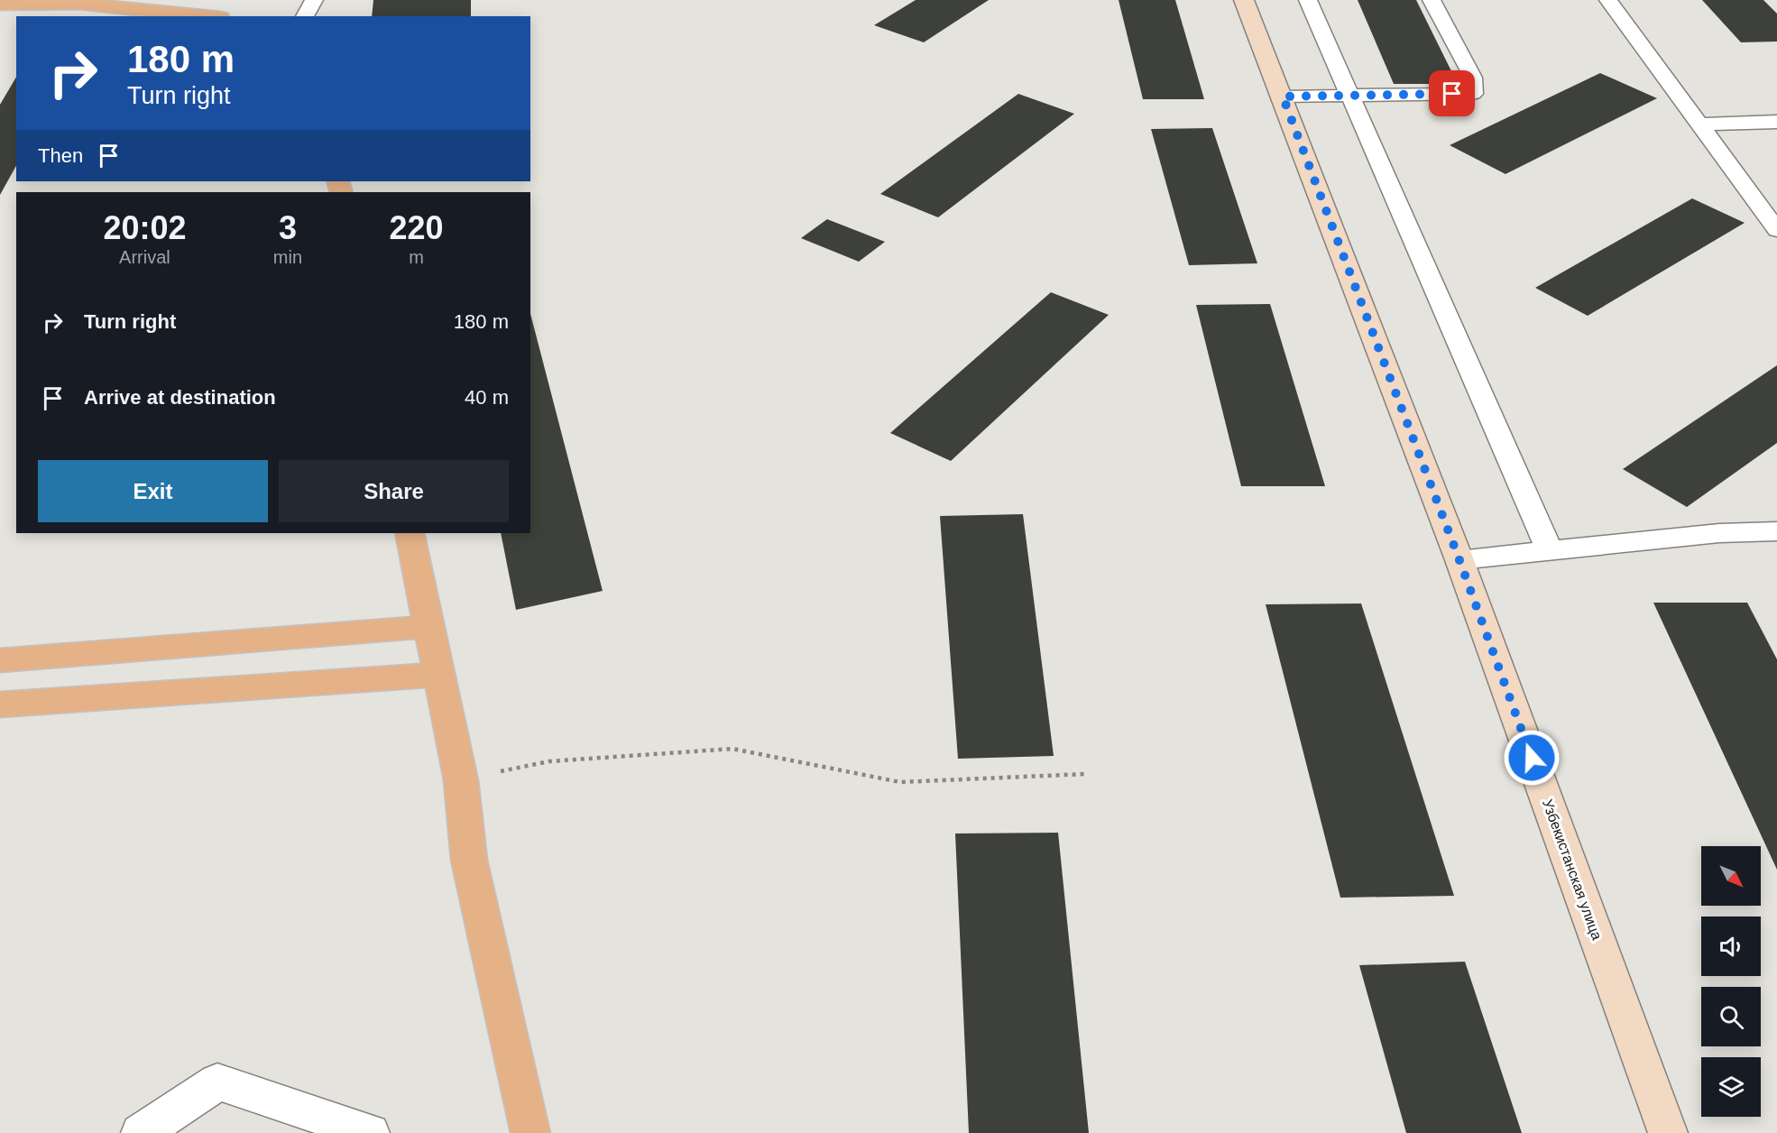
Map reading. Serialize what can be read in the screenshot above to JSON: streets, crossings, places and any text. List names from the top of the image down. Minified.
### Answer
{"streets":{"main road":["Узбекистанская улица"]},"north":"bottom right","page":{"turn":["180 m","Turn right"],"then":"Then","eta":["20:02","Arrival","3","min","220","m"],"list":[{"name":"Turn right","value":"180 m"},{"name":"Arrive at destination","value":"40 m"}],"buttons":["Exit","Share"]}}
